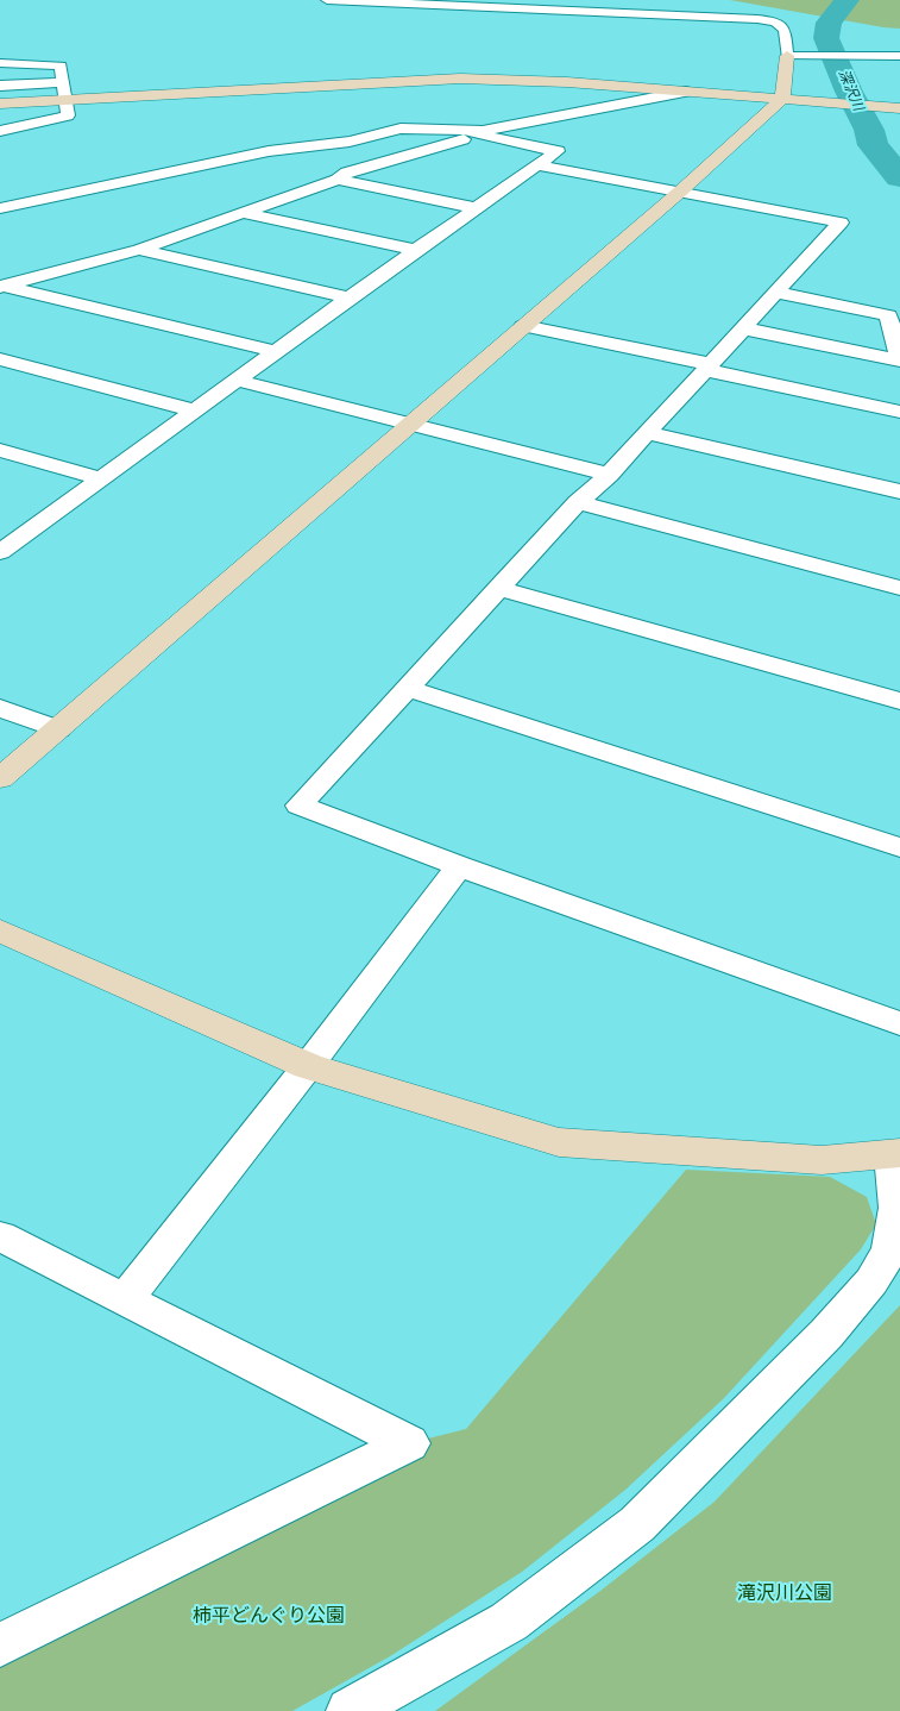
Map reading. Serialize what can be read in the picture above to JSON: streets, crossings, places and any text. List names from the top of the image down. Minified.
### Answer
{"water":["深沢川"],"parks":["滝沢川公園","柿平どんぐり公園"]}
